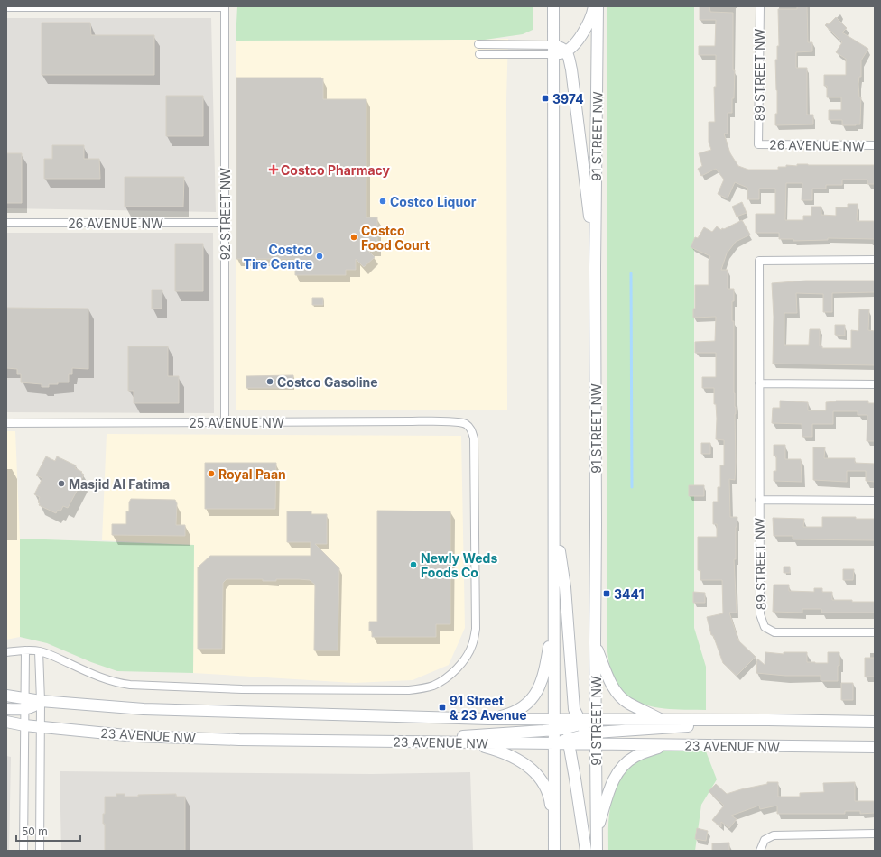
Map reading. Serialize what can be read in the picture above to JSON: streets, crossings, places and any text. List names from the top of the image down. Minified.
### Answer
{"streets":{"main road":["91 STREET NW","23 AVENUE NW"],"street":["89 STREET NW","26 AVENUE NW","92 STREET NW","25 AVENUE NW"]},"crossings":[["89 STREET NW","26 AVENUE NW"],["91 STREET NW","23 AVENUE NW"],["26 AVENUE NW","92 STREET NW"],["92 STREET NW","25 AVENUE NW"]],"places":{"transit":["3974","3441","91 Street & 23 Avenue"],"health":["Costco Pharmacy"],"other":["Costco Liquor","Costco Food Court","Costco Tire Centre","Costco Gasoline","Royal Paan","Masjid Al Fatima","Newly Weds Foods Co"]},"scale_bar":"50 m"}
